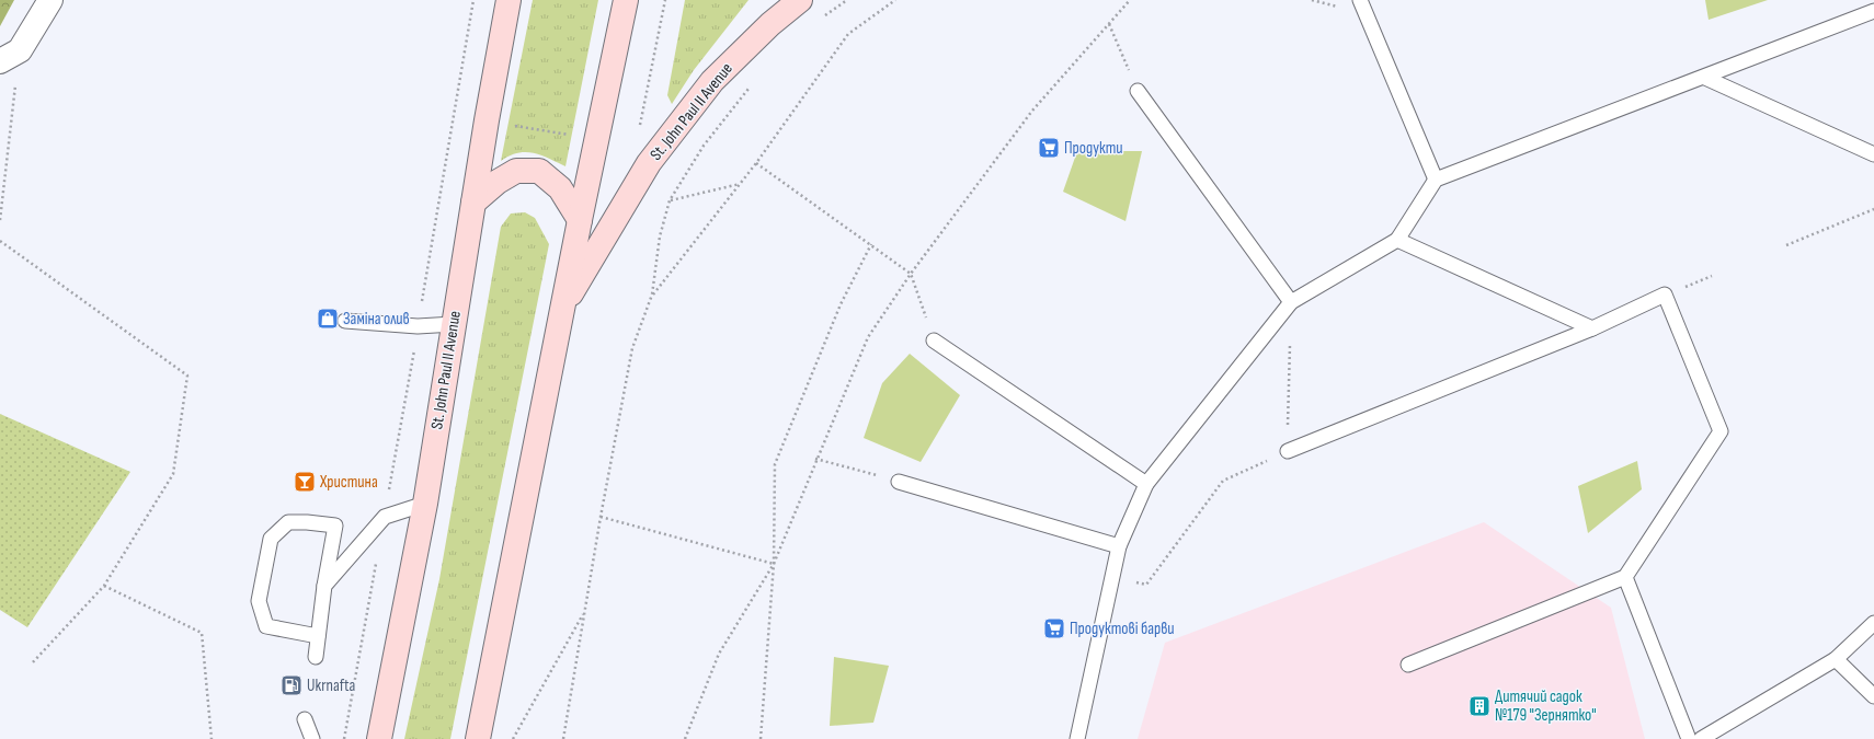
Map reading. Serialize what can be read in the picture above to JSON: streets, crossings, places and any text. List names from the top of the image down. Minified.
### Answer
{"streets":{"main road":["St. John Paul II Avenue"]},"places":{"supermarket":["Продукти","Продуктові барви"],"shop":["Заміна олив"],"bar":["Христина"],"fuel station":["Ukrnafta"],"building":["Дитячий садок №179 \"Зернятко\""]}}
